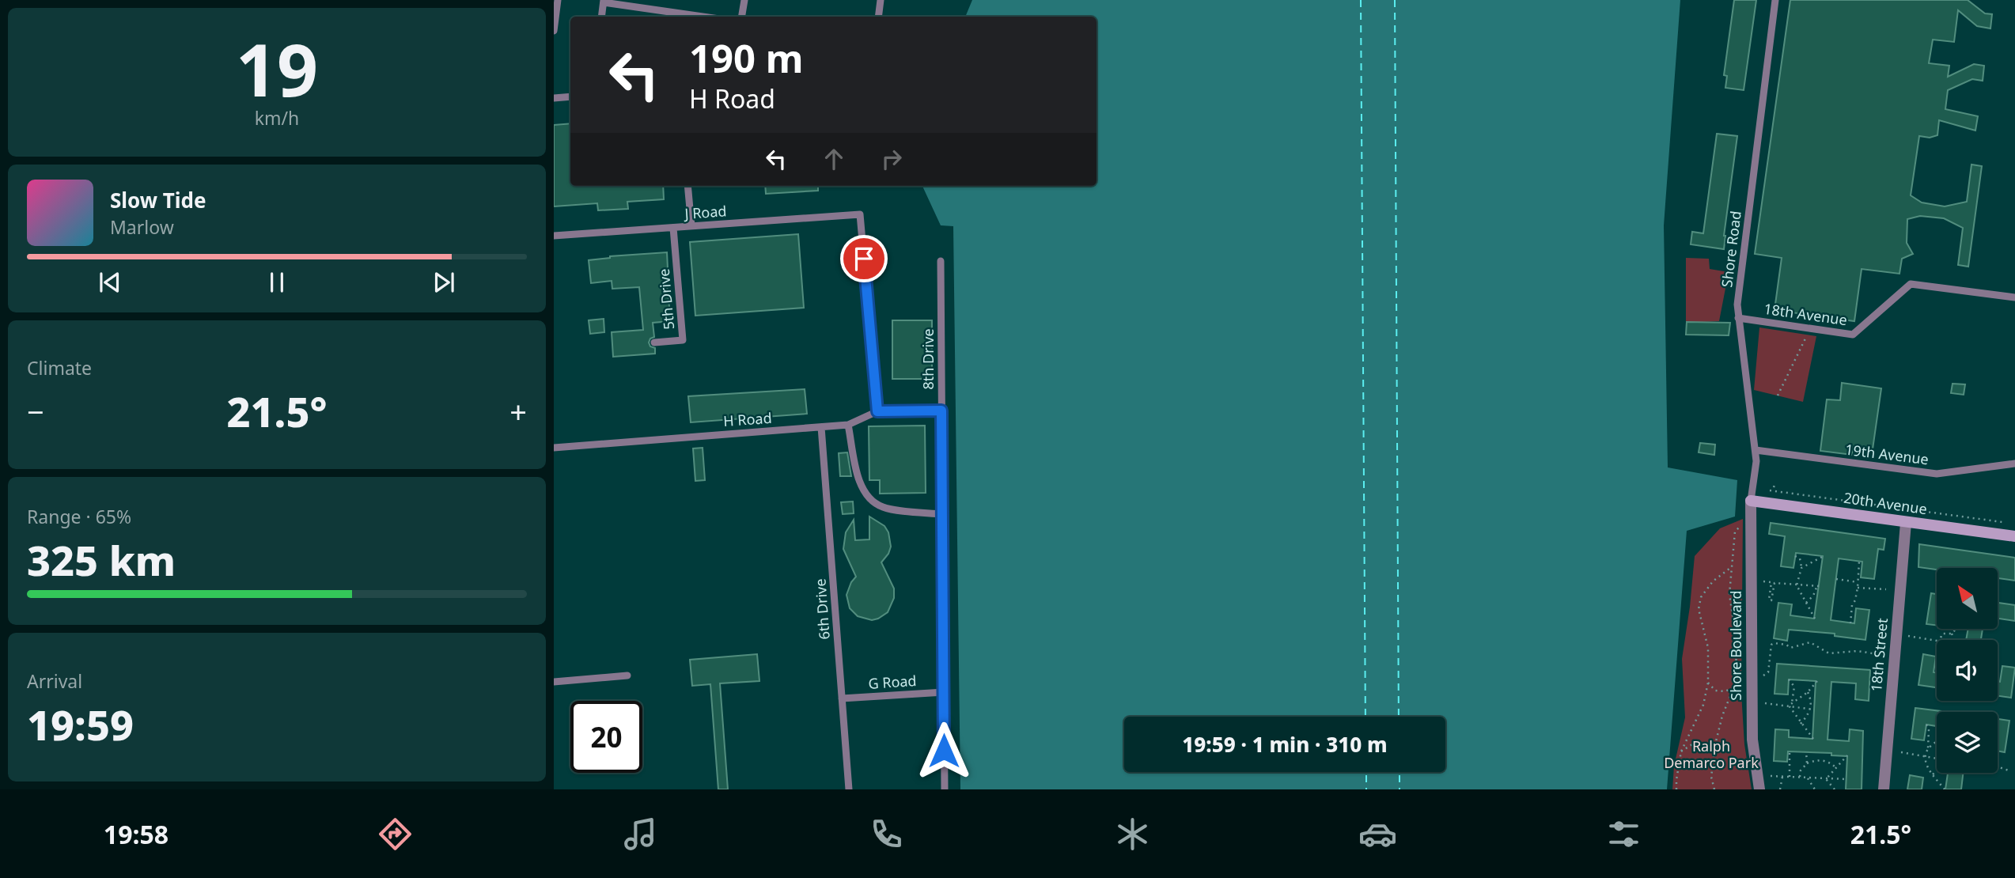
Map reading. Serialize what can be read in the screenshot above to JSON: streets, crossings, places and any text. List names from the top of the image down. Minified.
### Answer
{"streets":{"street":["20th Avenue","Shore Boulevard","18th Street"],"lane":["J Road","Shore Road","5th Drive","18th Avenue","8th Drive","H Road","19th Avenue","6th Drive","G Road"]},"crossings":[["J Road","5th Drive"],["J Road","H Road"],["Shore Road","18th Avenue"],["Shore Road","19th Avenue"],["Shore Road","20th Avenue"],["Shore Road","Shore Boulevard"],["8th Drive","H Road"],["8th Drive","G Road"],["H Road","6th Drive"],["20th Avenue","Shore Boulevard"],["20th Avenue","18th Street"],["6th Drive","G Road"]],"parks":["Ralph Demarco Park"],"north":"top left","page":{"tile":[["19","km/h"],"Climate",["Range · 65%","325 km"],["Arrival","19:59"]],"turn":["190 m","H Road"],"song":["Slow Tide","Marlow"],"heat":["−","21.5°","+"],"limit":"20","trip":"19:59 · 1 min · 310 m","tabs":["19:58","21.5°"]}}
